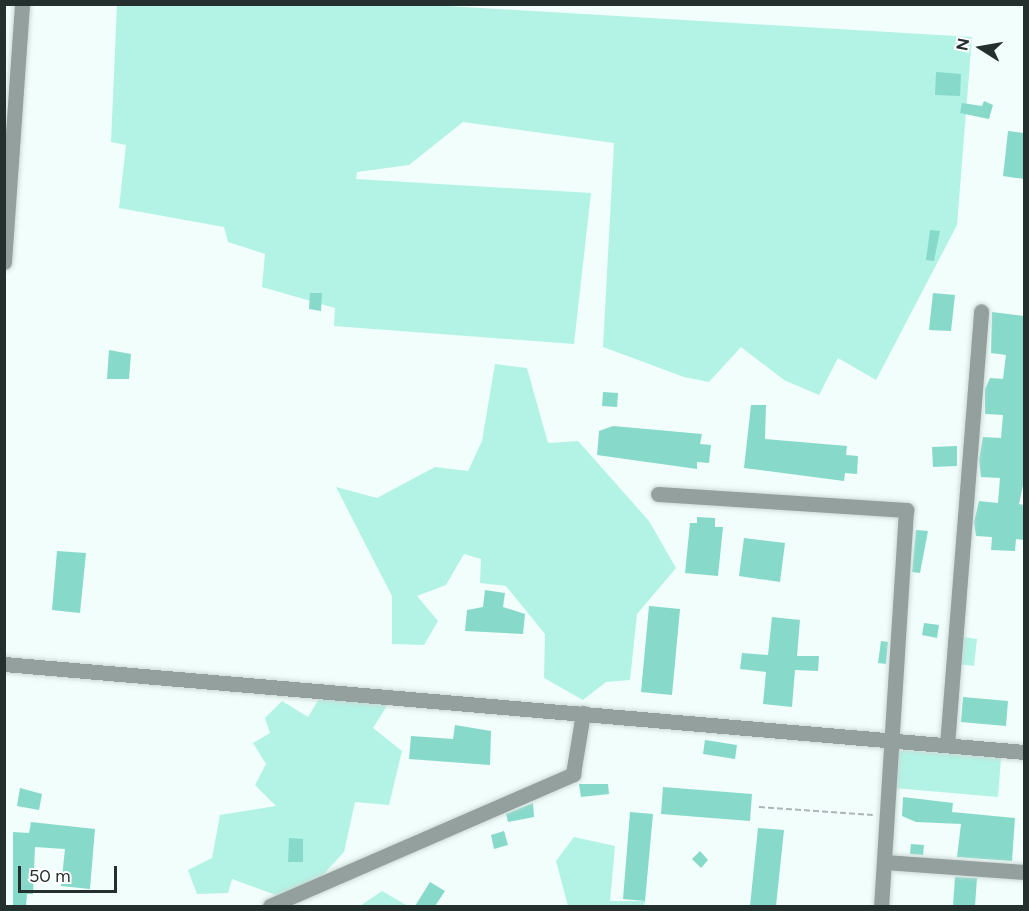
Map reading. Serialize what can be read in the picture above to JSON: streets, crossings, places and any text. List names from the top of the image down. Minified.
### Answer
{"scale_bar":"50 m","north":"left"}
